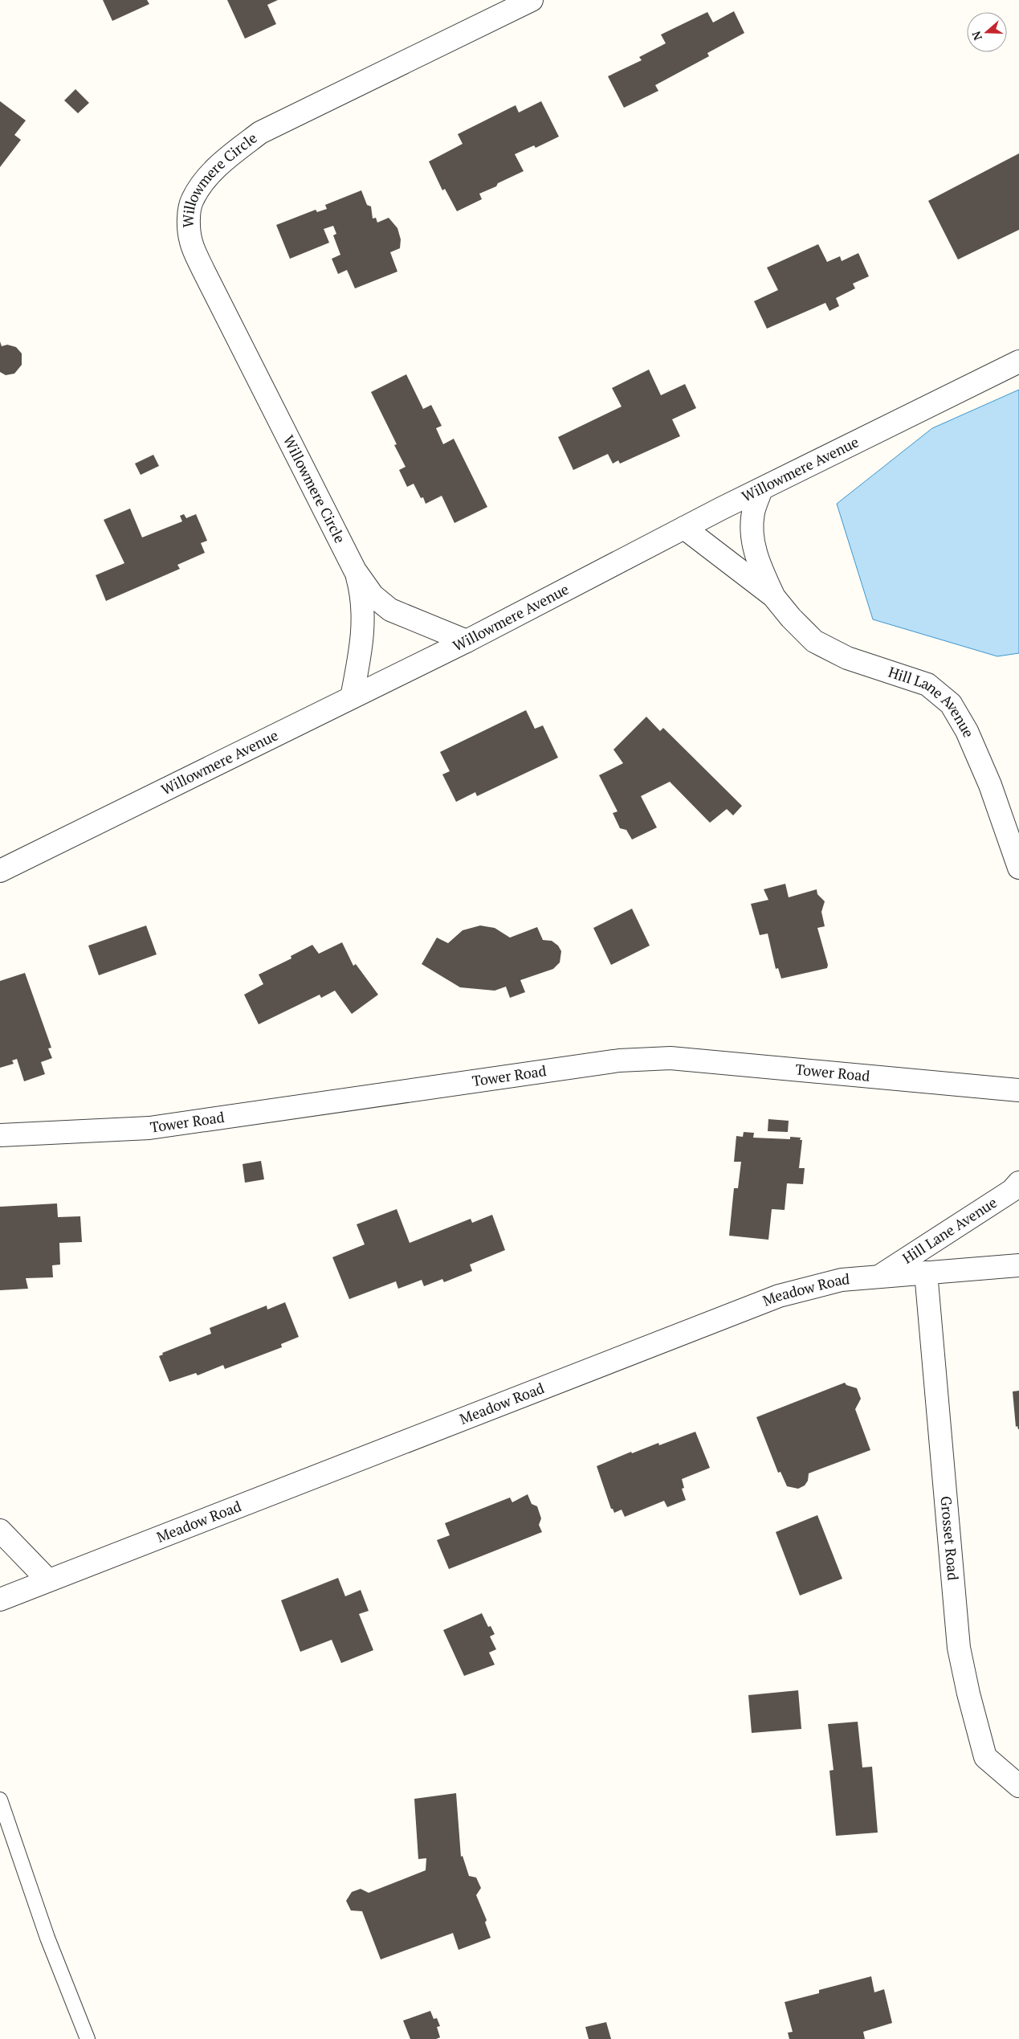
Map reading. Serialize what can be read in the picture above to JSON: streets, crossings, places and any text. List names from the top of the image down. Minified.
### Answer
{"streets":{"street":["Willowmere Circle","Willowmere Avenue","Hill Lane Avenue","Tower Road","Meadow Road","Grosset Road"]},"crossings":[["Willowmere Circle","Willowmere Avenue"],["Willowmere Avenue","Hill Lane Avenue"],["Hill Lane Avenue","Meadow Road"],["Meadow Road","Grosset Road"]],"north":"left"}
